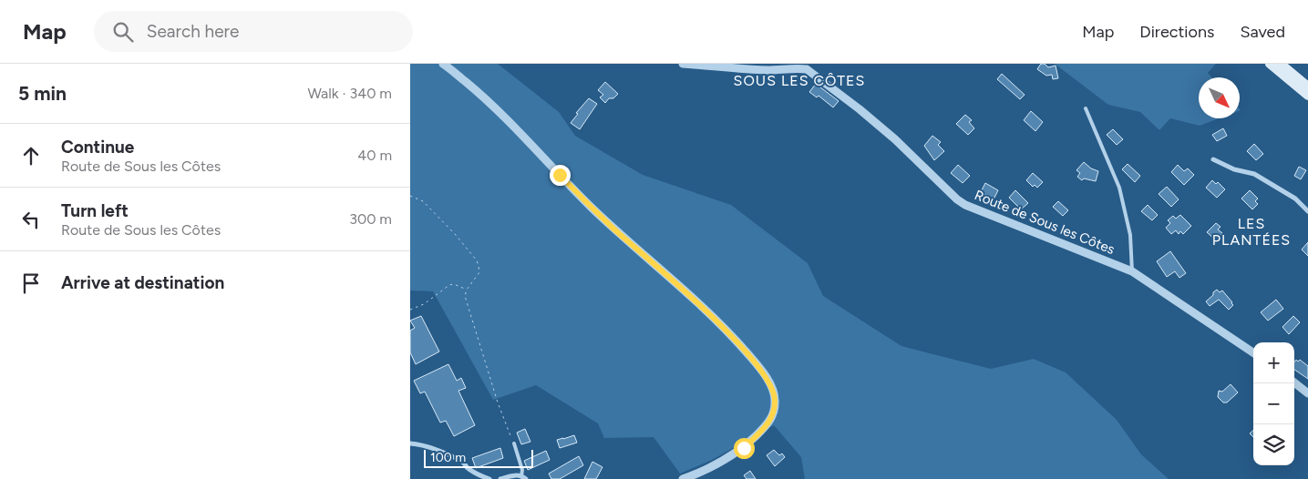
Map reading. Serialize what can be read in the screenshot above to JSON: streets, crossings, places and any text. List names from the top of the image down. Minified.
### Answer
{"streets":{"street":["Route de Sous les Côtes"]},"districts":["SOUS LES CÔTES","LES PLANTÉES"],"scale_bar":"100 m","north":"bottom right","page":{"header":"Map","search":"Search here","nav":["Map","Directions","Saved"],"heading":["5 min","Walk · 340 m"],"list":[["Continue","Route de Sous les Côtes","40 m"],["Turn left","Route de Sous les Côtes","300 m"],"Arrive at destination"],"map_buttons":["+","−"],"scale":"100 m"}}
